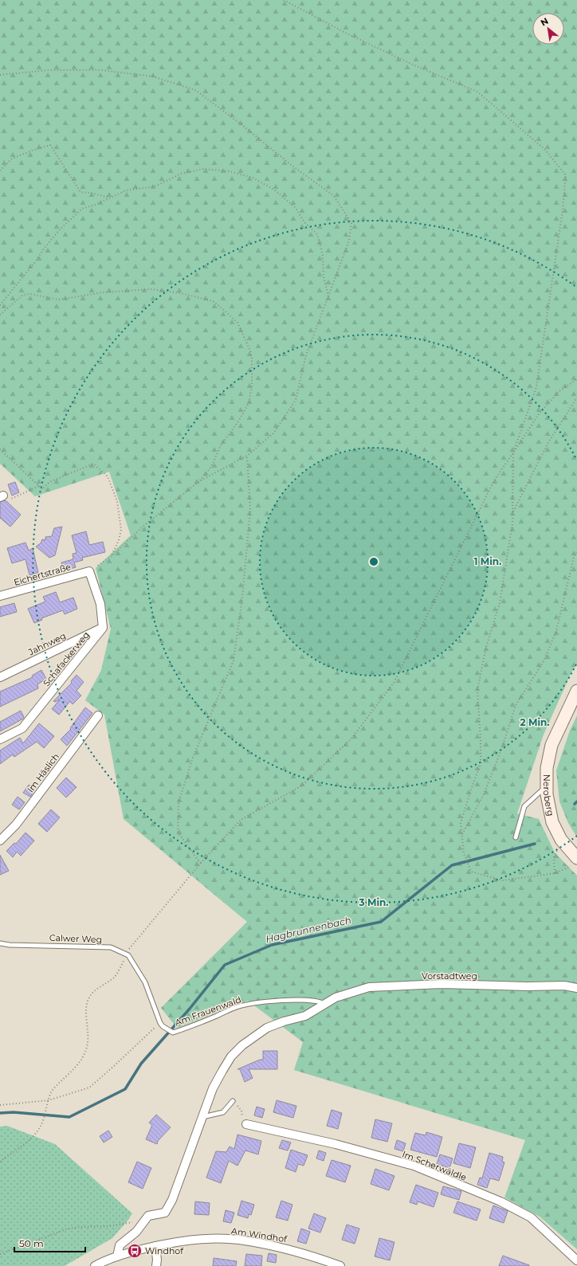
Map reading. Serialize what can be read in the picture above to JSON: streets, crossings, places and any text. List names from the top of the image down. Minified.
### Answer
{"streets":{"street":["Eichertstraße","Jahnweg","Schafackerweg","Im Häslich","Neroberg","Vorstadtweg","Im Scherwäldle","Am Windhof"],"lane":["Calwer Weg","Am Frauenwald"]},"crossings":[["Jahnweg","Schafackerweg"],["Calwer Weg","Am Frauenwald"],["Vorstadtweg","Am Frauenwald"]],"water":["Hagbrunnenbach"],"places":{"bus stop":["Windhof"]},"scale_bar":"50 m","north":"top left","rings":["1 Min.","2 Min.","3 Min."]}
